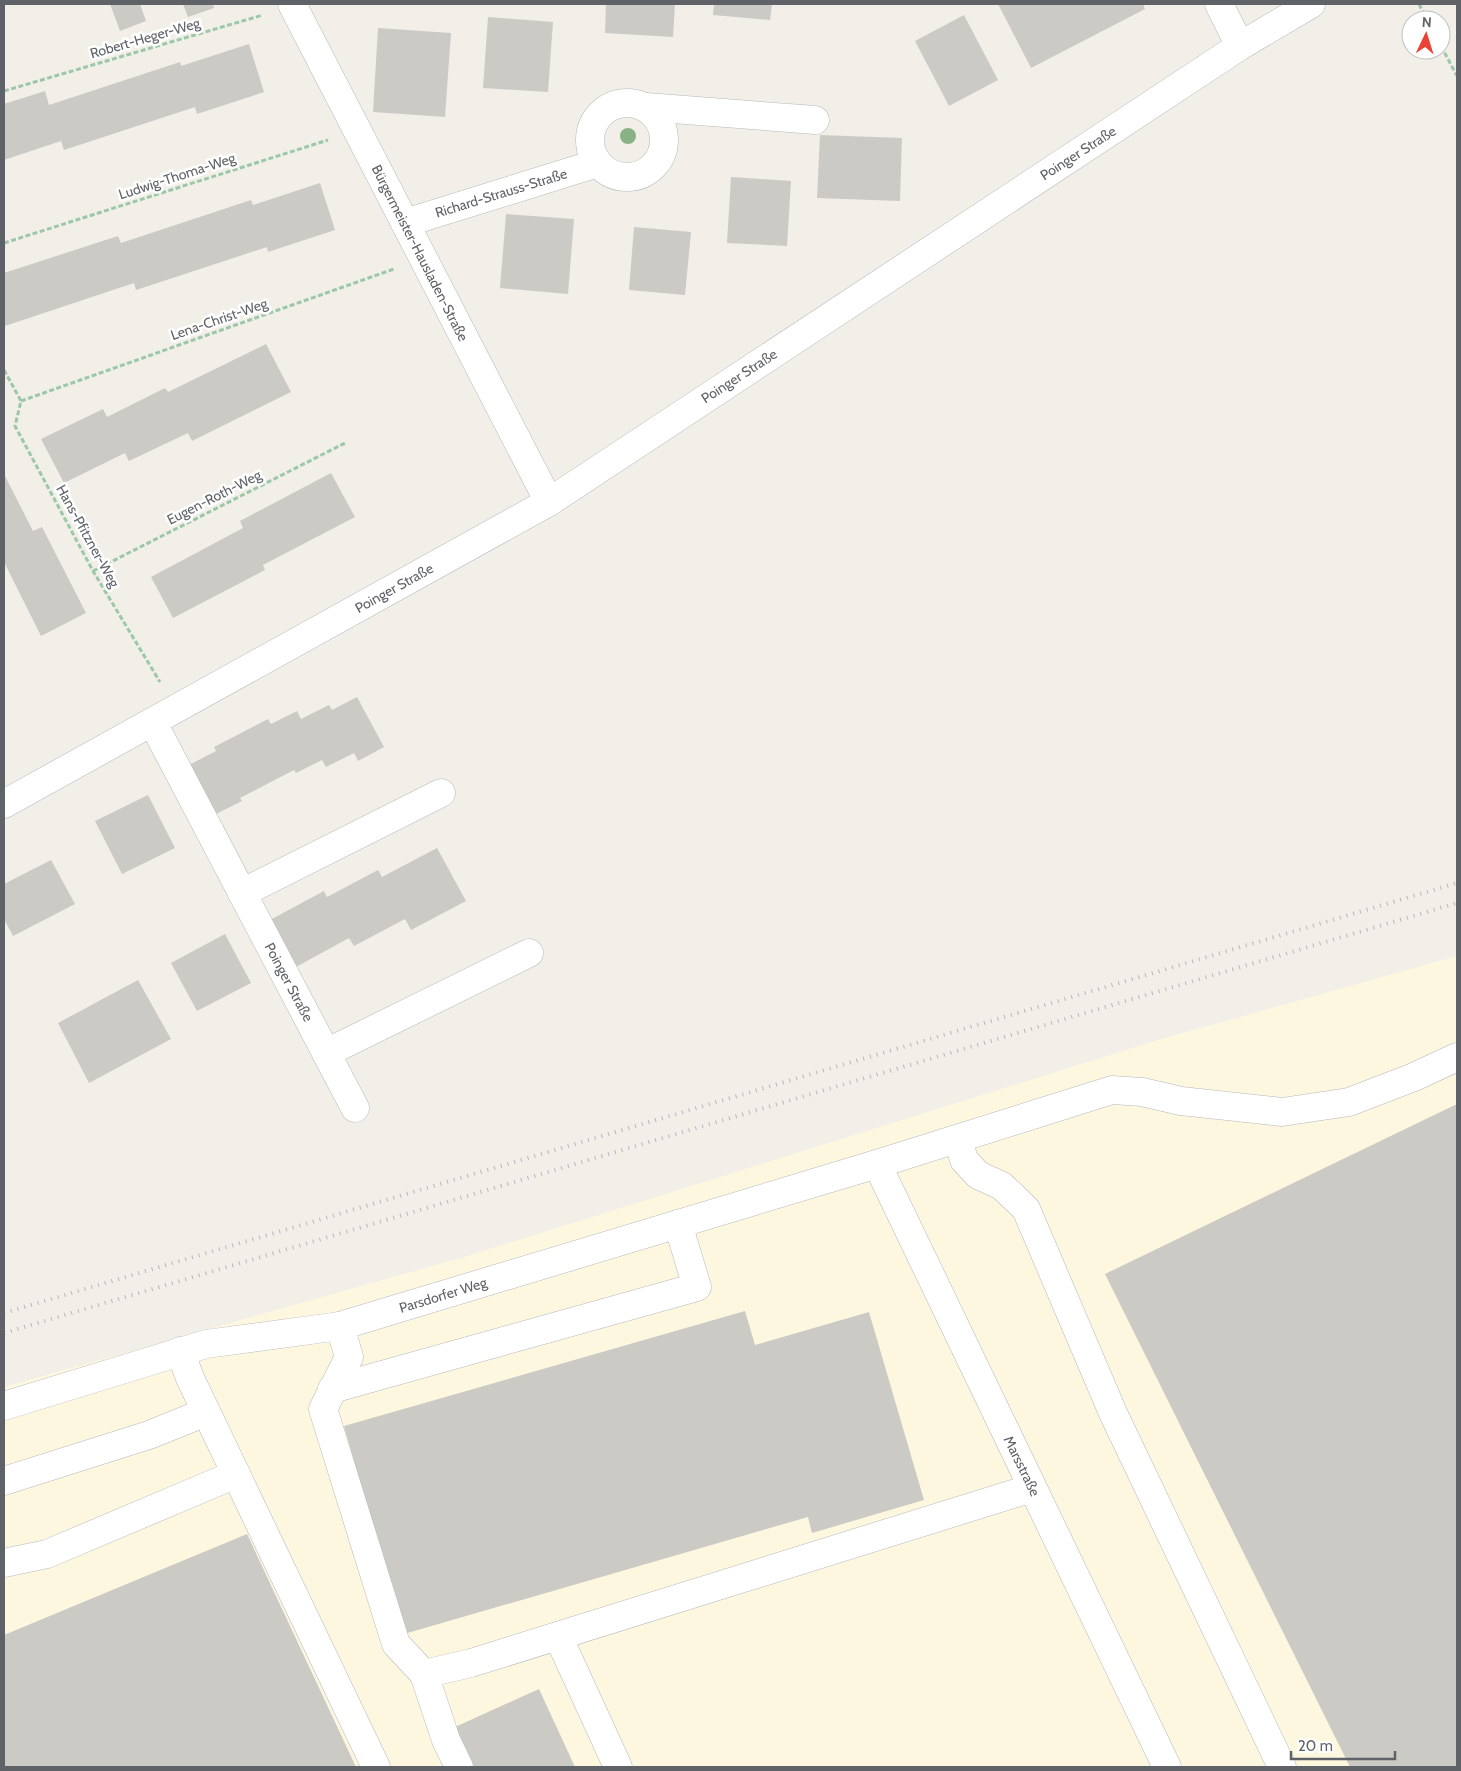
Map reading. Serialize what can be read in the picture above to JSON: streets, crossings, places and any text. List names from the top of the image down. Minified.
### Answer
{"streets":{"street":["Poinger Straße","Richard-Strauss-Straße","Bürgermeister-Hausladen-Straße","Parsdorfer Weg","Marsstraße"],"path":["Robert-Heger-Weg","Ludwig-Thoma-Weg","Lena-Christ-Weg","Eugen-Roth-Weg","Hans-Pfitzner-Weg"]},"crossings":[["Robert-Heger-Weg","Bürgermeister-Hausladen-Straße"],["Poinger Straße","Bürgermeister-Hausladen-Straße"],["Poinger Straße","Hans-Pfitzner-Weg"],["Ludwig-Thoma-Weg","Bürgermeister-Hausladen-Straße"],["Richard-Strauss-Straße","Bürgermeister-Hausladen-Straße"],["Bürgermeister-Hausladen-Straße","Lena-Christ-Weg"],["Lena-Christ-Weg","Hans-Pfitzner-Weg"],["Eugen-Roth-Weg","Hans-Pfitzner-Weg"],["Parsdorfer Weg","Marsstraße"]],"scale_bar":"20 m","north":"top"}
